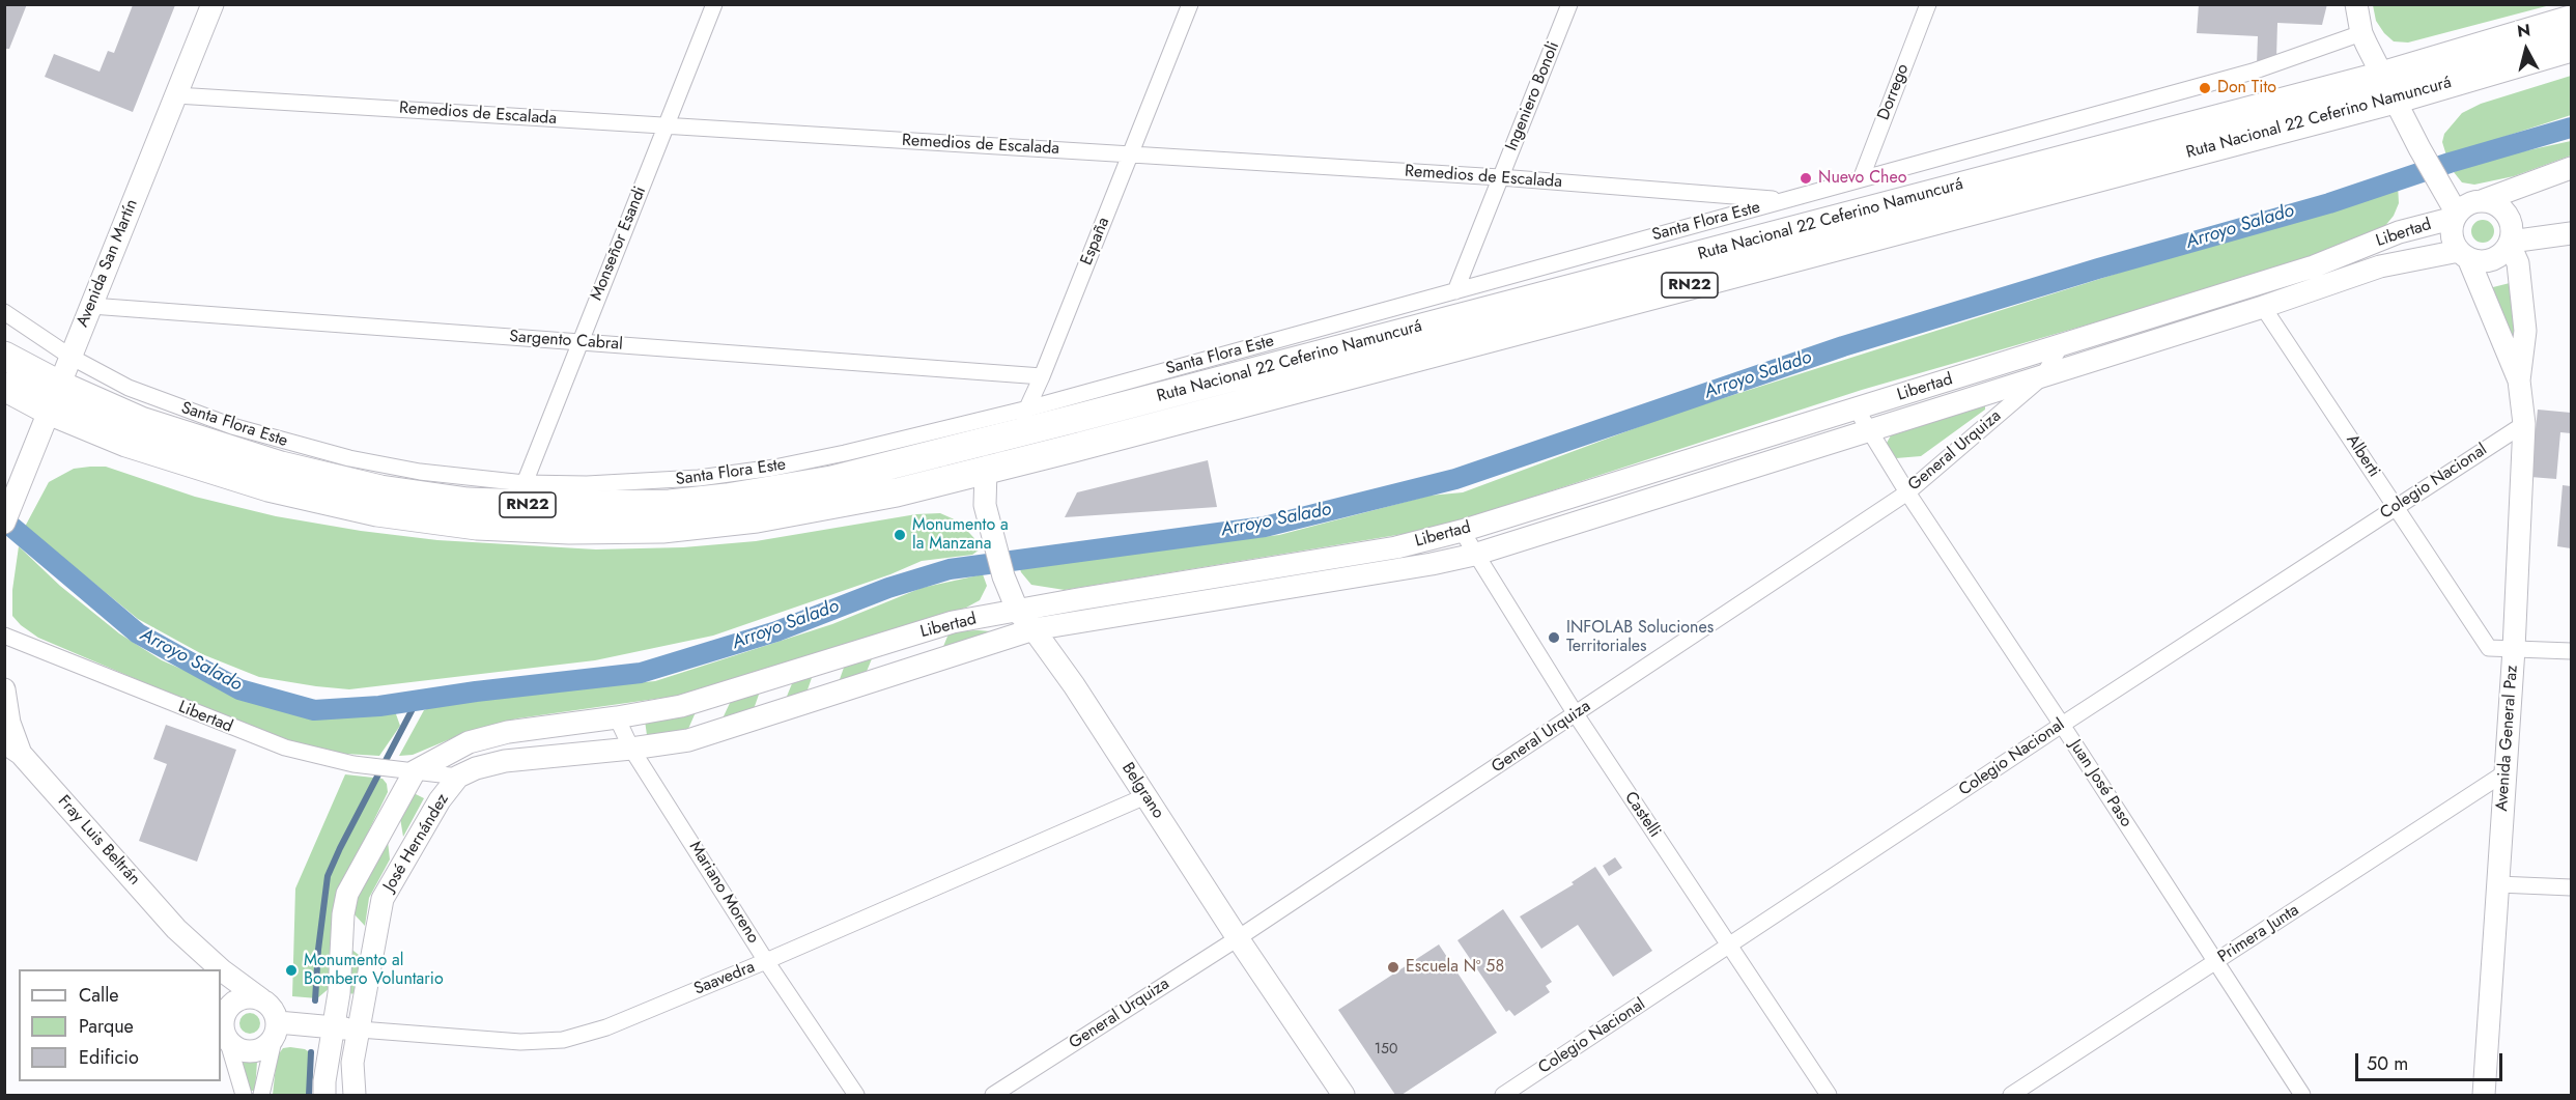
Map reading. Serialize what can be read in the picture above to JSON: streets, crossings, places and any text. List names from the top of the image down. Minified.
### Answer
{"streets":{"highway":["Ruta Nacional 22 Ceferino Namuncurá","RN22"],"street":["Dorrego","Ingeniero Bonoli","Remedios de Escalada","Santa Flora Este","Libertad","España","Monseñor Esandi","Avenida San Martín","Sargento Cabral","General Urquiza","Alberti","Colegio Nacional","Avenida General Paz","Juan José Paso","Belgrano","Castelli","Fray Luis Beltrán","José Hernández","Mariano Moreno","Primera Junta","Saavedra"]},"crossings":[["Dorrego","Santa Flora Este"],["Ingeniero Bonoli","Remedios de Escalada"],["Ingeniero Bonoli","Santa Flora Este"],["Remedios de Escalada","Santa Flora Este"],["Remedios de Escalada","España"],["Remedios de Escalada","Monseñor Esandi"],["Remedios de Escalada","Avenida San Martín"],["Ruta Nacional 22 Ceferino Namuncurá","España"],["Ruta Nacional 22 Ceferino Namuncurá","Avenida San Martín"],["Ruta Nacional 22 Ceferino Namuncurá","Avenida General Paz"],["Ruta Nacional 22 Ceferino Namuncurá","Belgrano"],["Santa Flora Este","España"],["Santa Flora Este","Monseñor Esandi"],["Santa Flora Este","Avenida San Martín"],["Santa Flora Este","Avenida General Paz"],["Libertad","General Urquiza"],["Libertad","Alberti"],["Libertad","Avenida General Paz"],["Libertad","Juan José Paso"],["Libertad","Belgrano"],["Libertad","Castelli"],["Libertad","José Hernández"],["Libertad","Mariano Moreno"],["España","Sargento Cabral"],["España","Belgrano"],["Monseñor Esandi","Sargento Cabral"],["Avenida San Martín","Sargento Cabral"],["General Urquiza","Juan José Paso"],["General Urquiza","Belgrano"],["General Urquiza","Castelli"],["Alberti","Colegio Nacional"],["Alberti","Avenida General Paz"],["Colegio Nacional","Avenida General Paz"],["Colegio Nacional","Juan José Paso"],["Colegio Nacional","Castelli"],["Avenida General Paz","Primera Junta"],["Juan José Paso","Primera Junta"],["Belgrano","Saavedra"],["Fray Luis Beltrán","Saavedra"],["José Hernández","Saavedra"],["Mariano Moreno","Saavedra"]],"water":["Arroyo Salado"],"places":["Don Tito","Nuevo Cheo","Monumento a la Manzana","INFOLAB Soluciones Territoriales","Escuela Nº 58","Monumento al Bombero Voluntario"],"house_numbers":["150"],"legend":["Calle","Parque","Edificio"],"scale_bar":"50 m","north":"top"}
